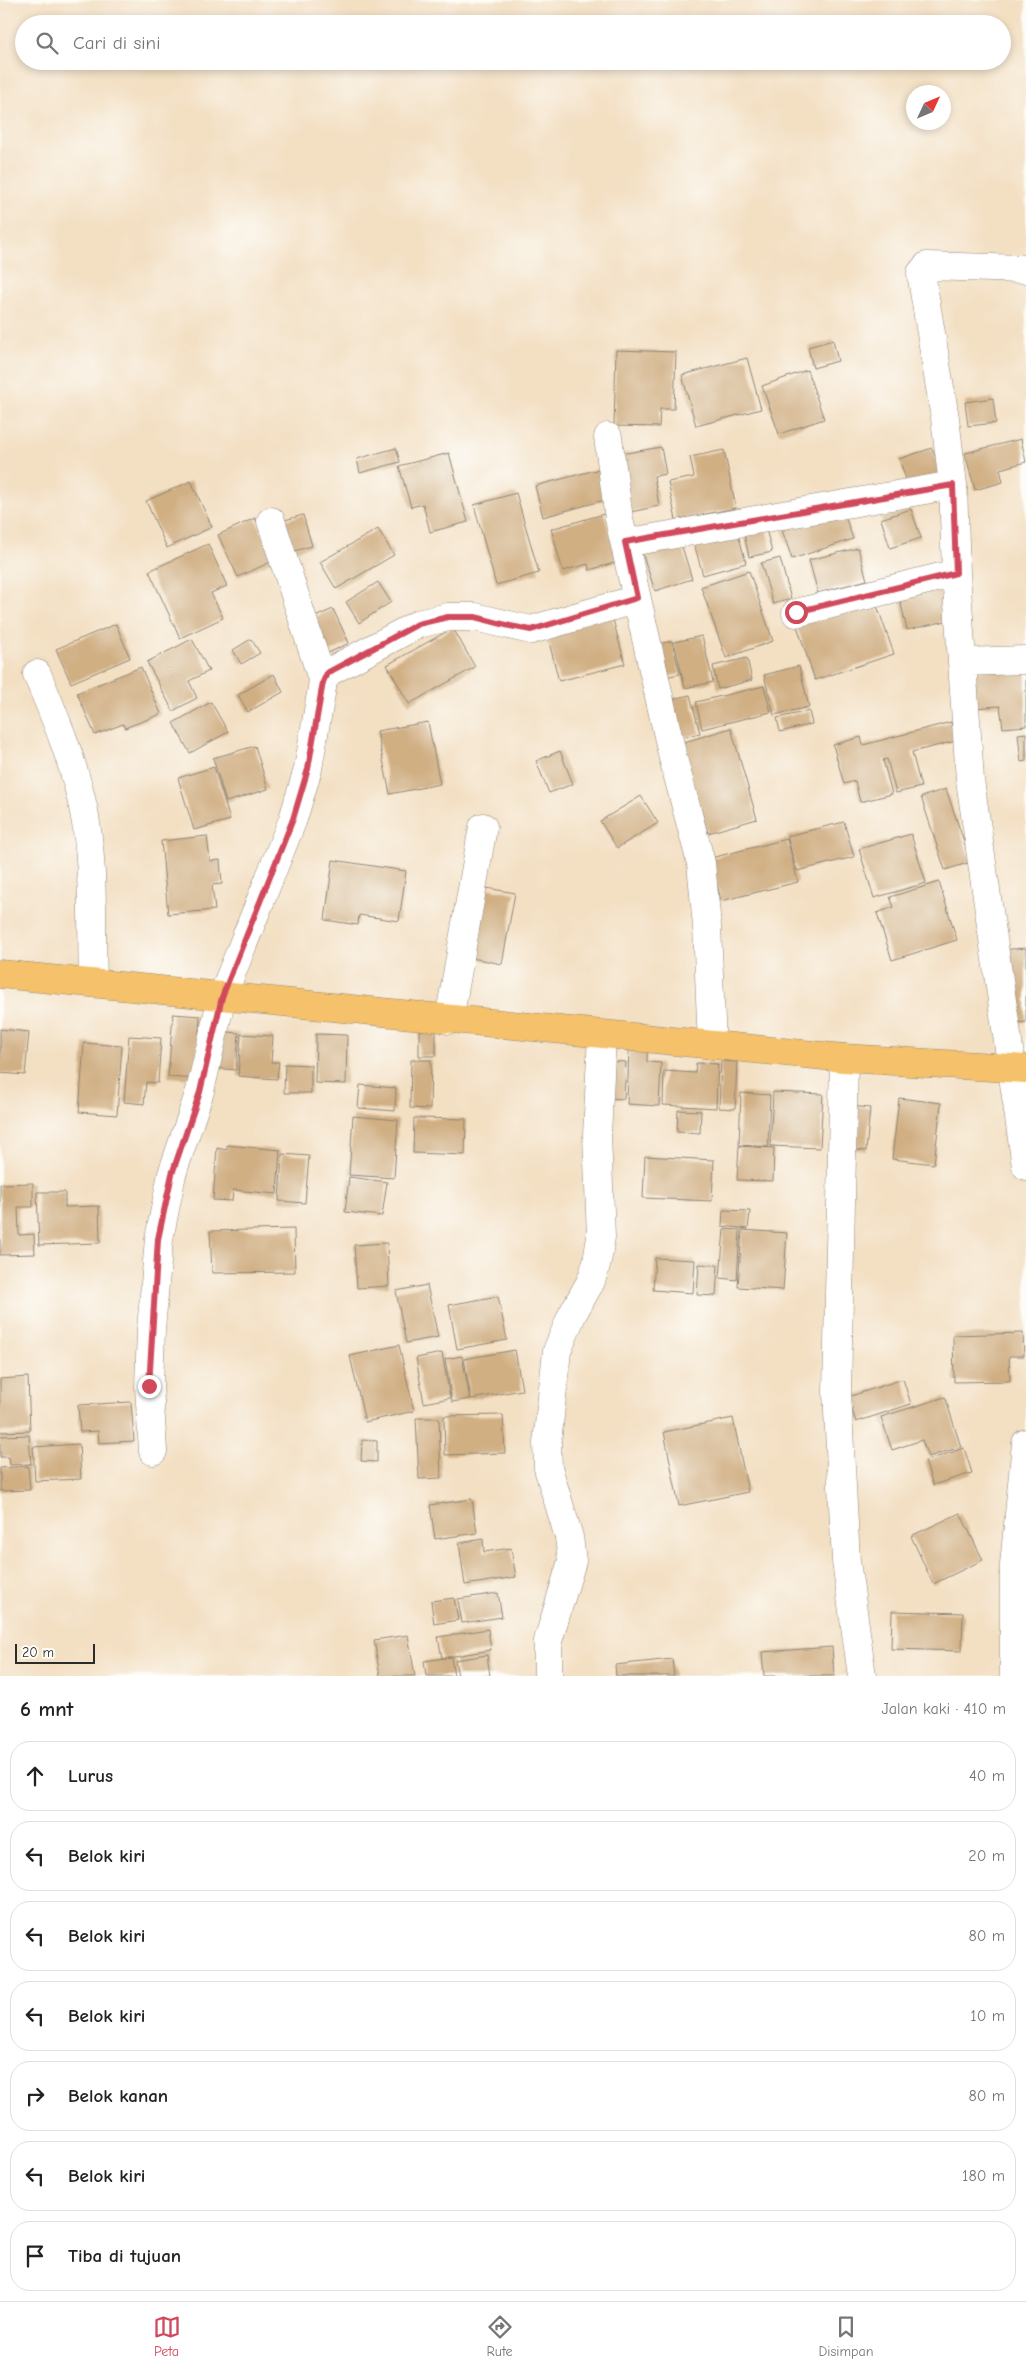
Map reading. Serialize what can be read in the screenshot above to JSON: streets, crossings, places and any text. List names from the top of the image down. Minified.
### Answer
{"scale_bar":"20 m","north":"top right","page":{"search":"Cari di sini","scale":"20 m","heading":["6 mnt","Jalan kaki · 410 m"],"list":[["Lurus","40 m"],["Belok kiri","20 m"],["Belok kiri","80 m"],["Belok kiri","10 m"],["Belok kanan","80 m"],["Belok kiri","180 m"],"Tiba di tujuan"],"nav":["Peta","Rute","Disimpan"]}}
